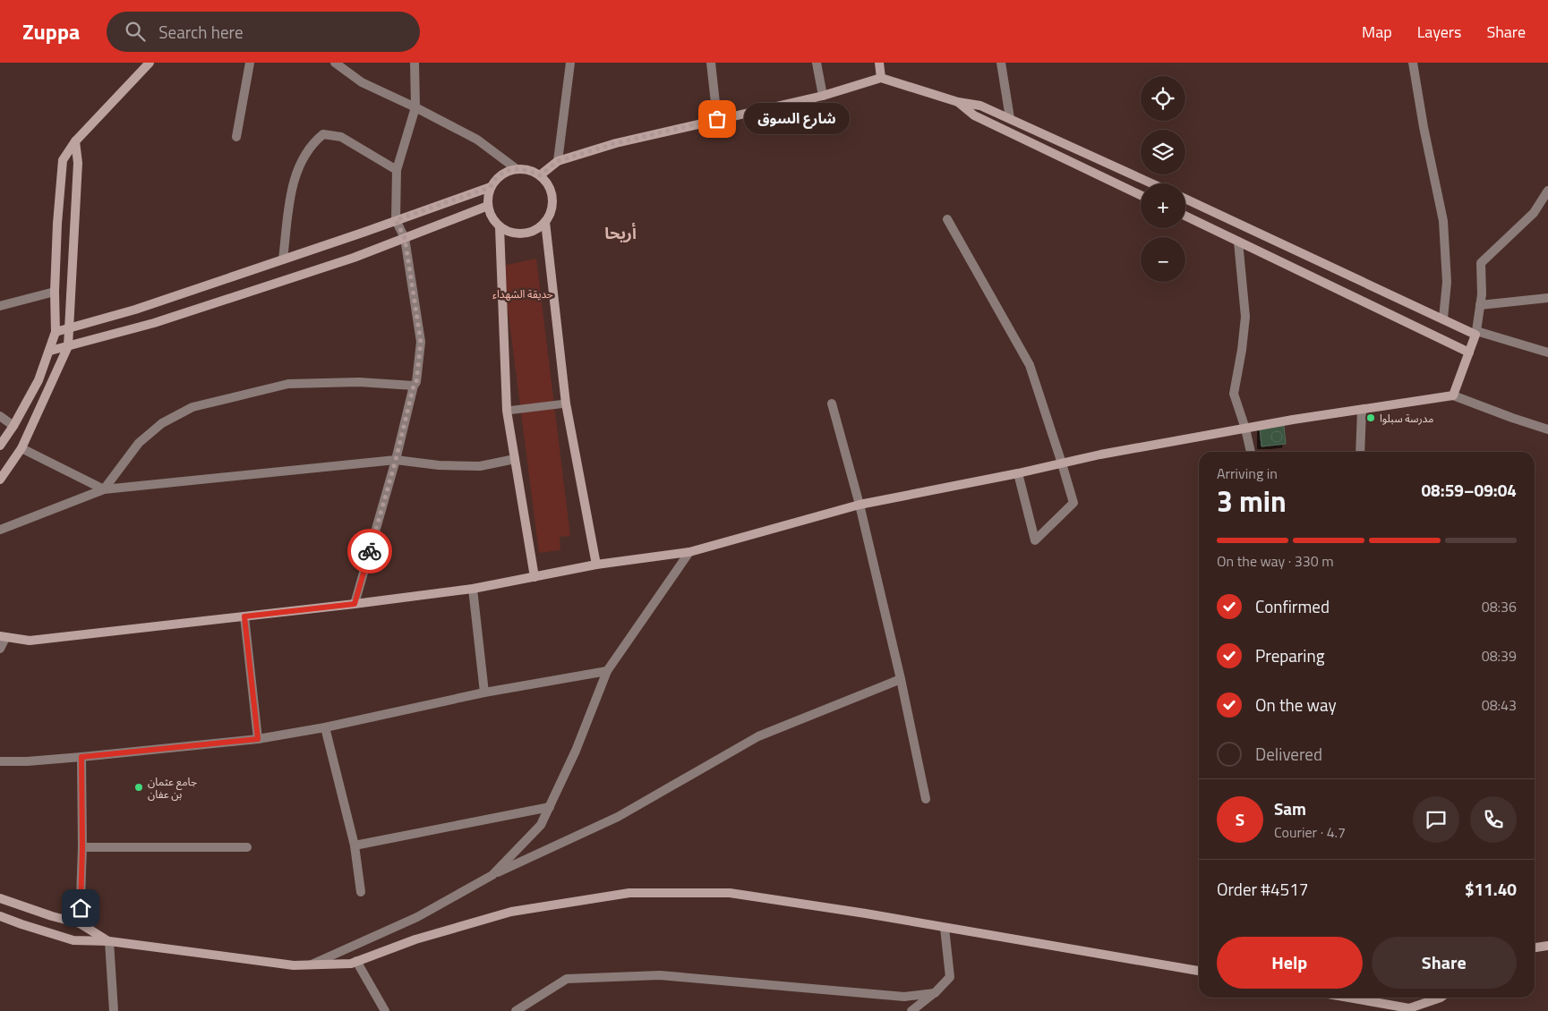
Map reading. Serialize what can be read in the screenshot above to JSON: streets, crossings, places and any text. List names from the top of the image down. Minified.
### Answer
{"districts":["أريحا"],"parks":["حديقة الشهداء"],"places":["شارع السوق","مدرسة سبلوا","جامع عثمان بن عفان"],"page":{"header":"Zuppa","search":"Search here","nav":["Map","Layers","Share"],"map_buttons":["+","−"],"bubble":"شارع السوق","heading":["3 min","Arriving in","08:59–09:04"],"panel":["Sam","Courier · 4.7","Order #4517","$11.40"],"bar":"On the way · 330 m","list":[["Confirmed","08:36"],["Preparing","08:39"],["On the way","08:43"],"Delivered"],"round":"S","buttons":["Help","Share"]}}
